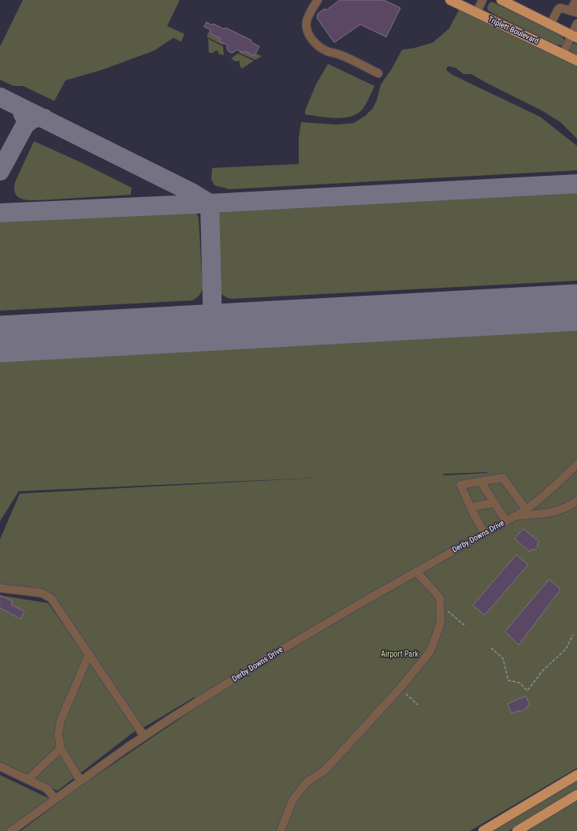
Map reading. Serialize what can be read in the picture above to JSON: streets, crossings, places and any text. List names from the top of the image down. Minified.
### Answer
{"streets":{"main road":["Triplett Boulevard"],"street":["Derby Downs Drive"]},"parks":["Airport Park"]}
